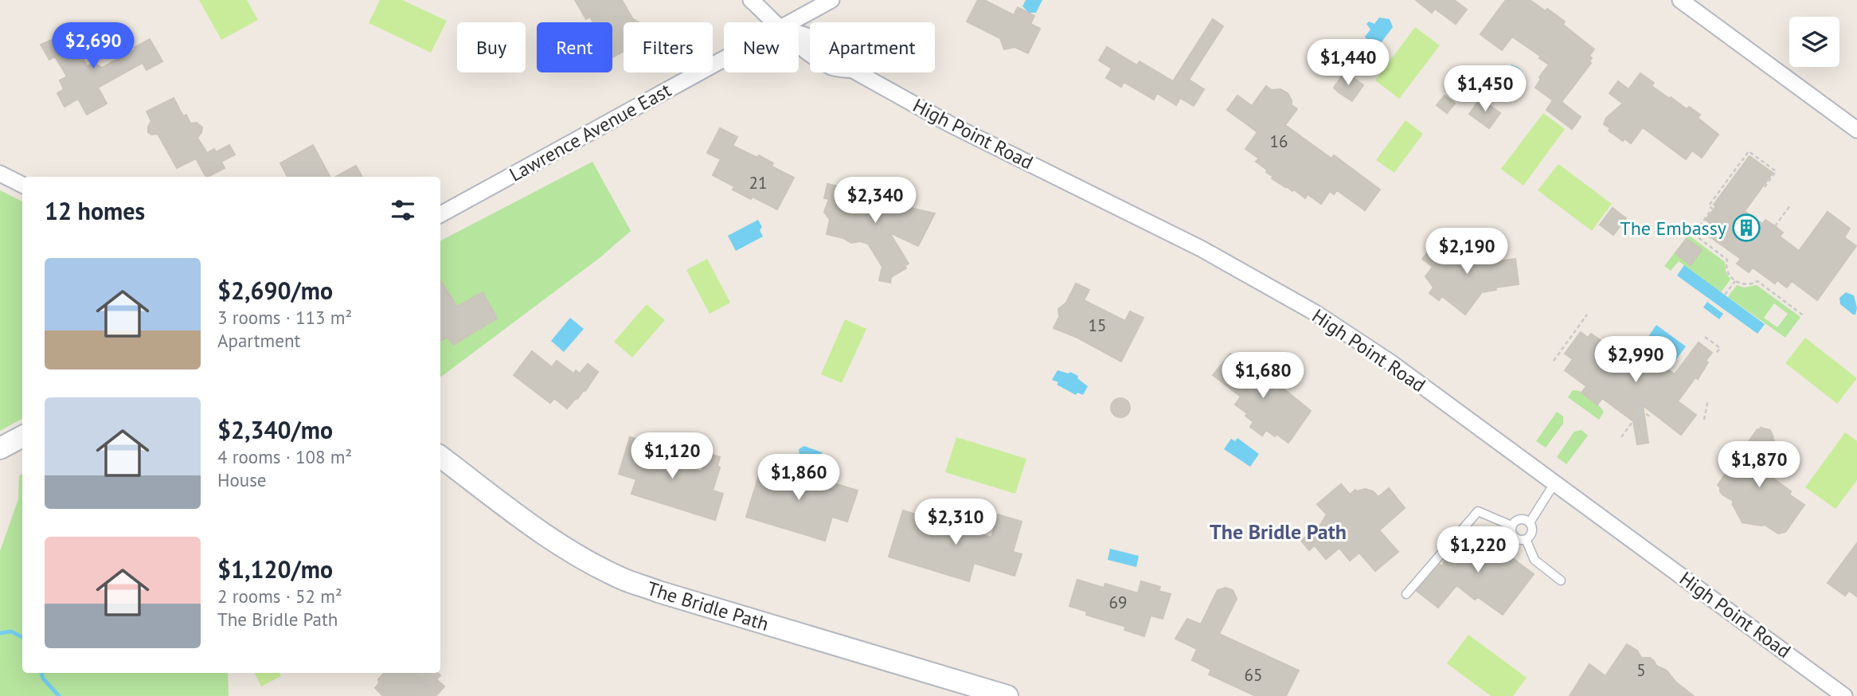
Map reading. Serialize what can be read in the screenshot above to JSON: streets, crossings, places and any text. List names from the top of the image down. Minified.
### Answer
{"streets":{"street":["Lawrence Avenue East","High Point Road","The Bridle Path"]},"districts":["The Bridle Path"],"places":{"building":["The Embassy"]},"house_numbers":["16","21","15","69","5","65"],"page":{"price":["$2,690","$1,440","$1,450","$2,340","$2,190","$2,990","$1,680","$1,120","$1,870","$1,860","$2,310","$1,220"],"chip":["Buy","Rent","Filters","New","Apartment"],"heading":"12 homes","list":[{"name":"$2,690/mo","note":"3 rooms · 113 m² · Apartment"},{"name":"$2,340/mo","note":"4 rooms · 108 m² · House"},{"name":"$1,120/mo","note":"2 rooms · 52 m² · The Bridle Path"}]}}
